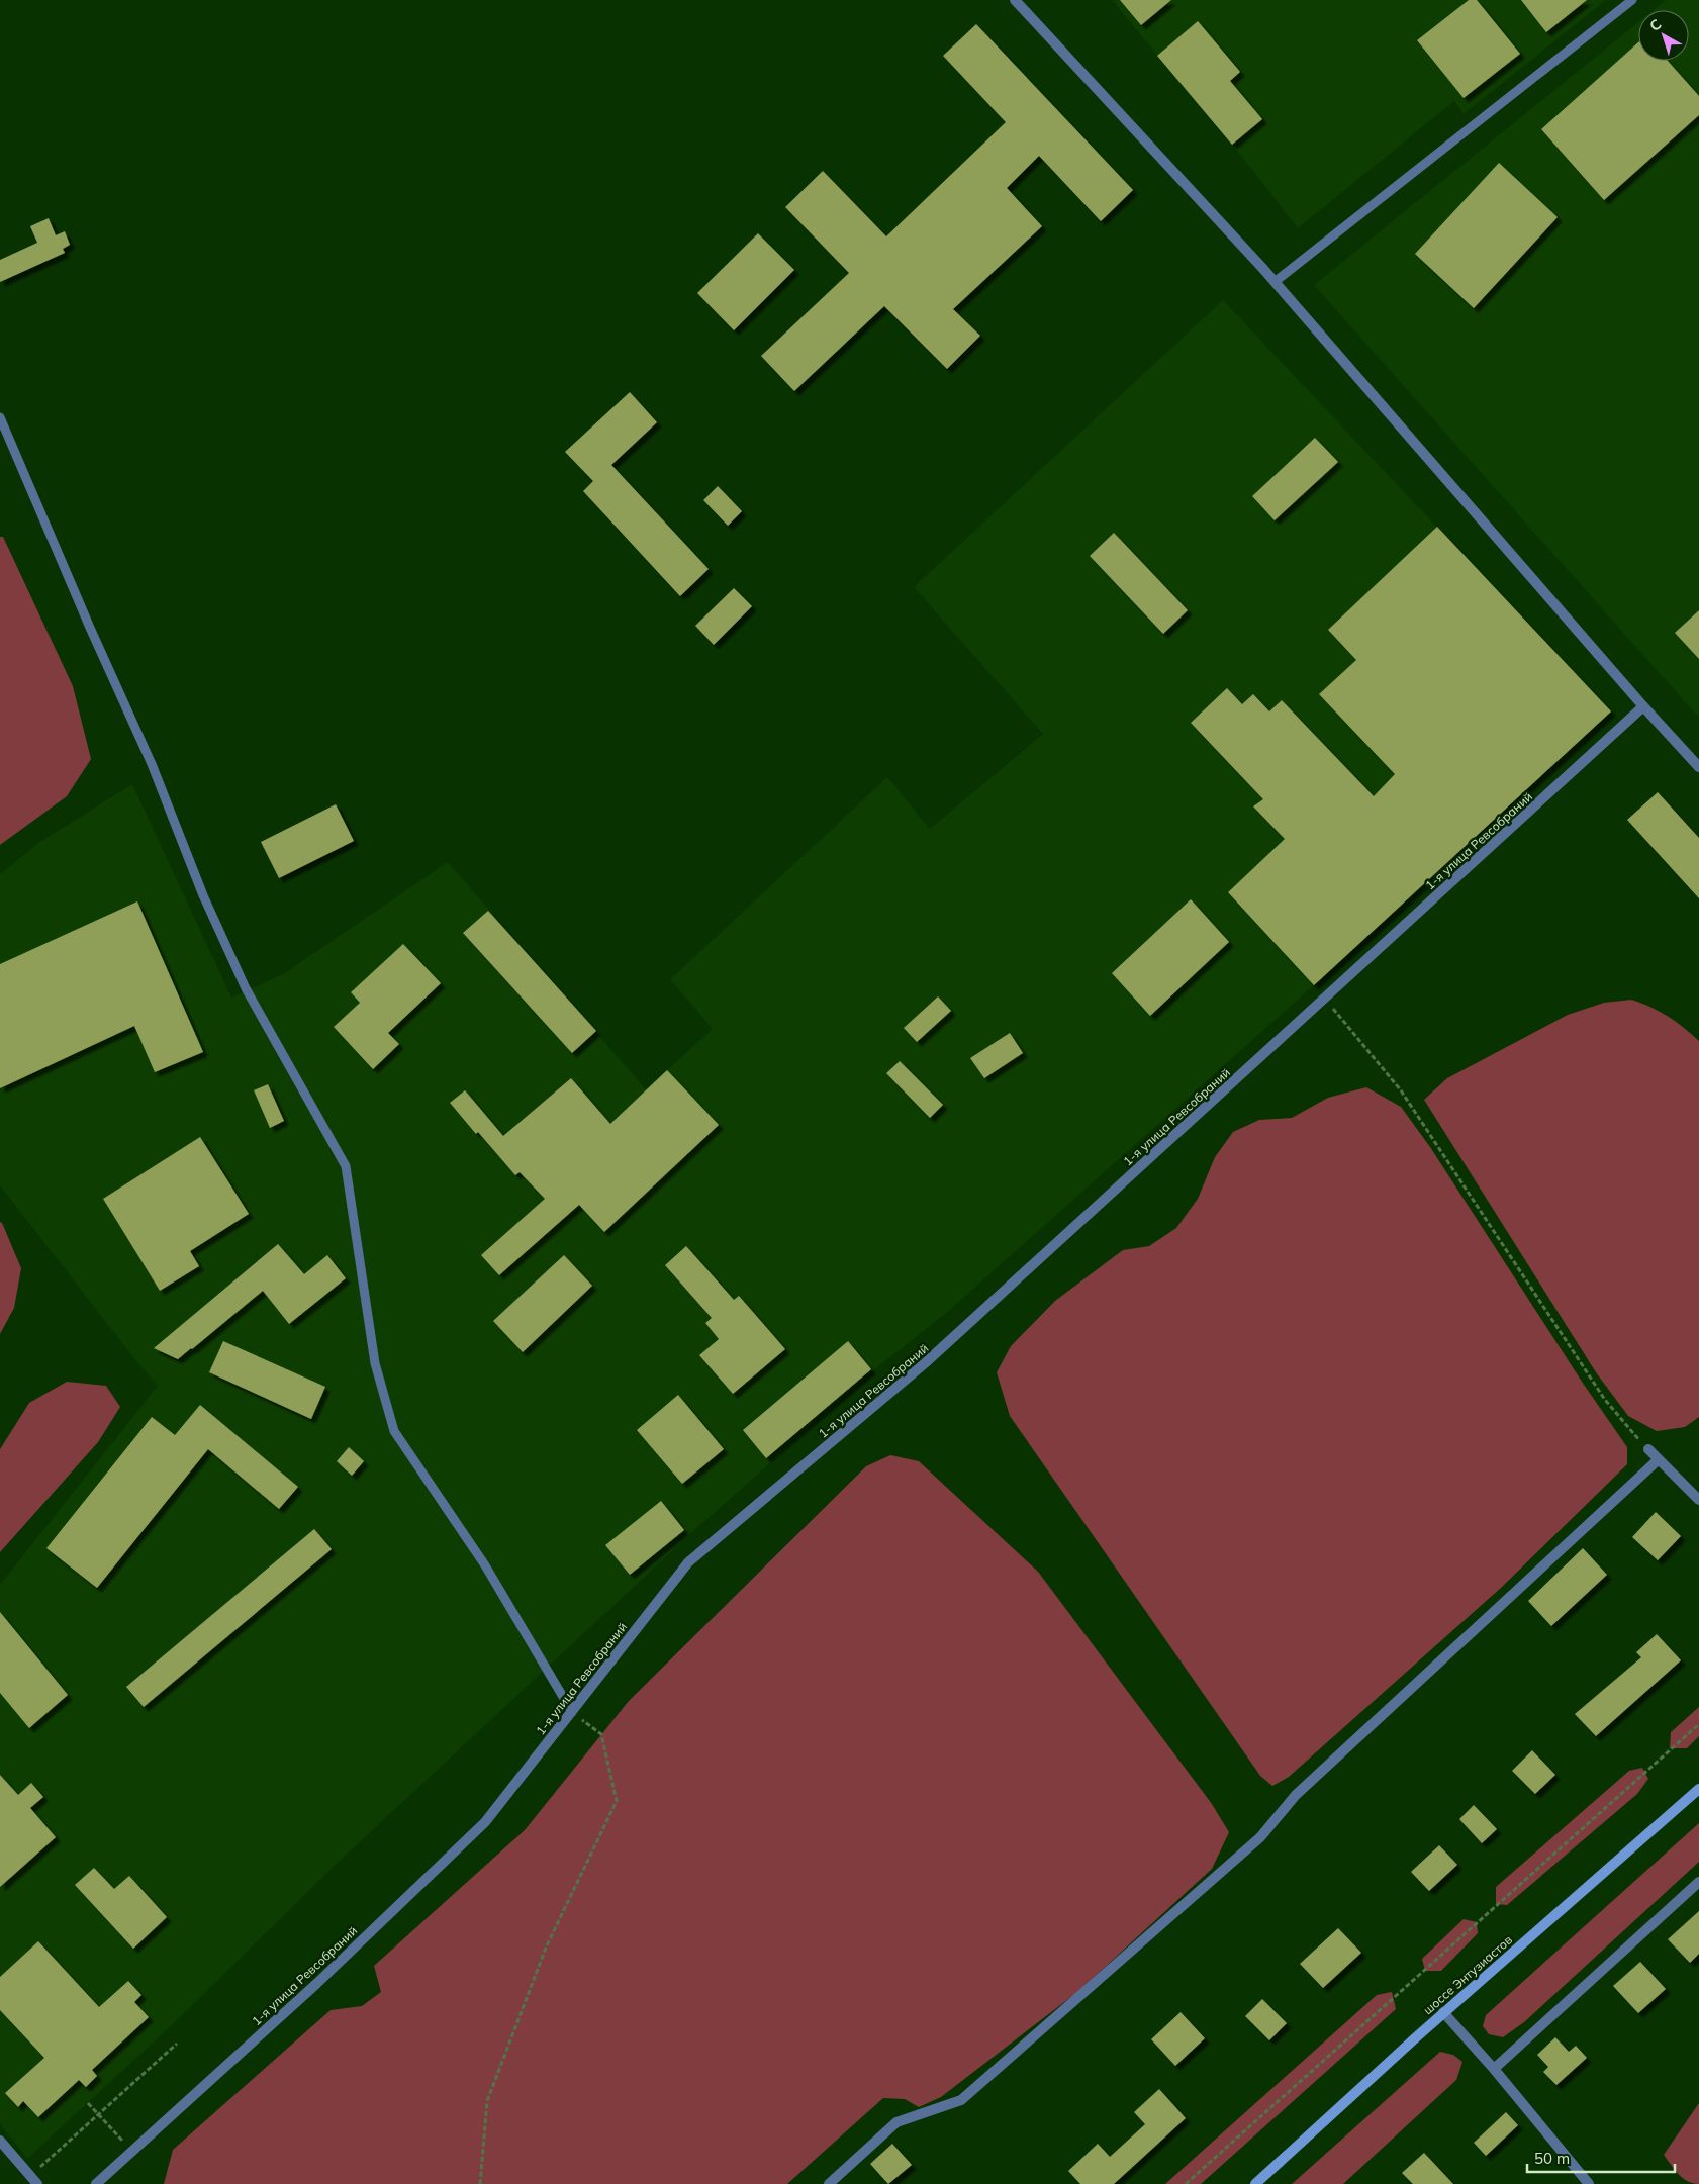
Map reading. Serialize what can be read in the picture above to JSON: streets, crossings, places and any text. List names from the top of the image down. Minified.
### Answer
{"streets":{"main road":["шоссе Энтузиастов"],"street":["1-я улица Ревсобраний"]},"scale_bar":"50 m","north":"top left"}
